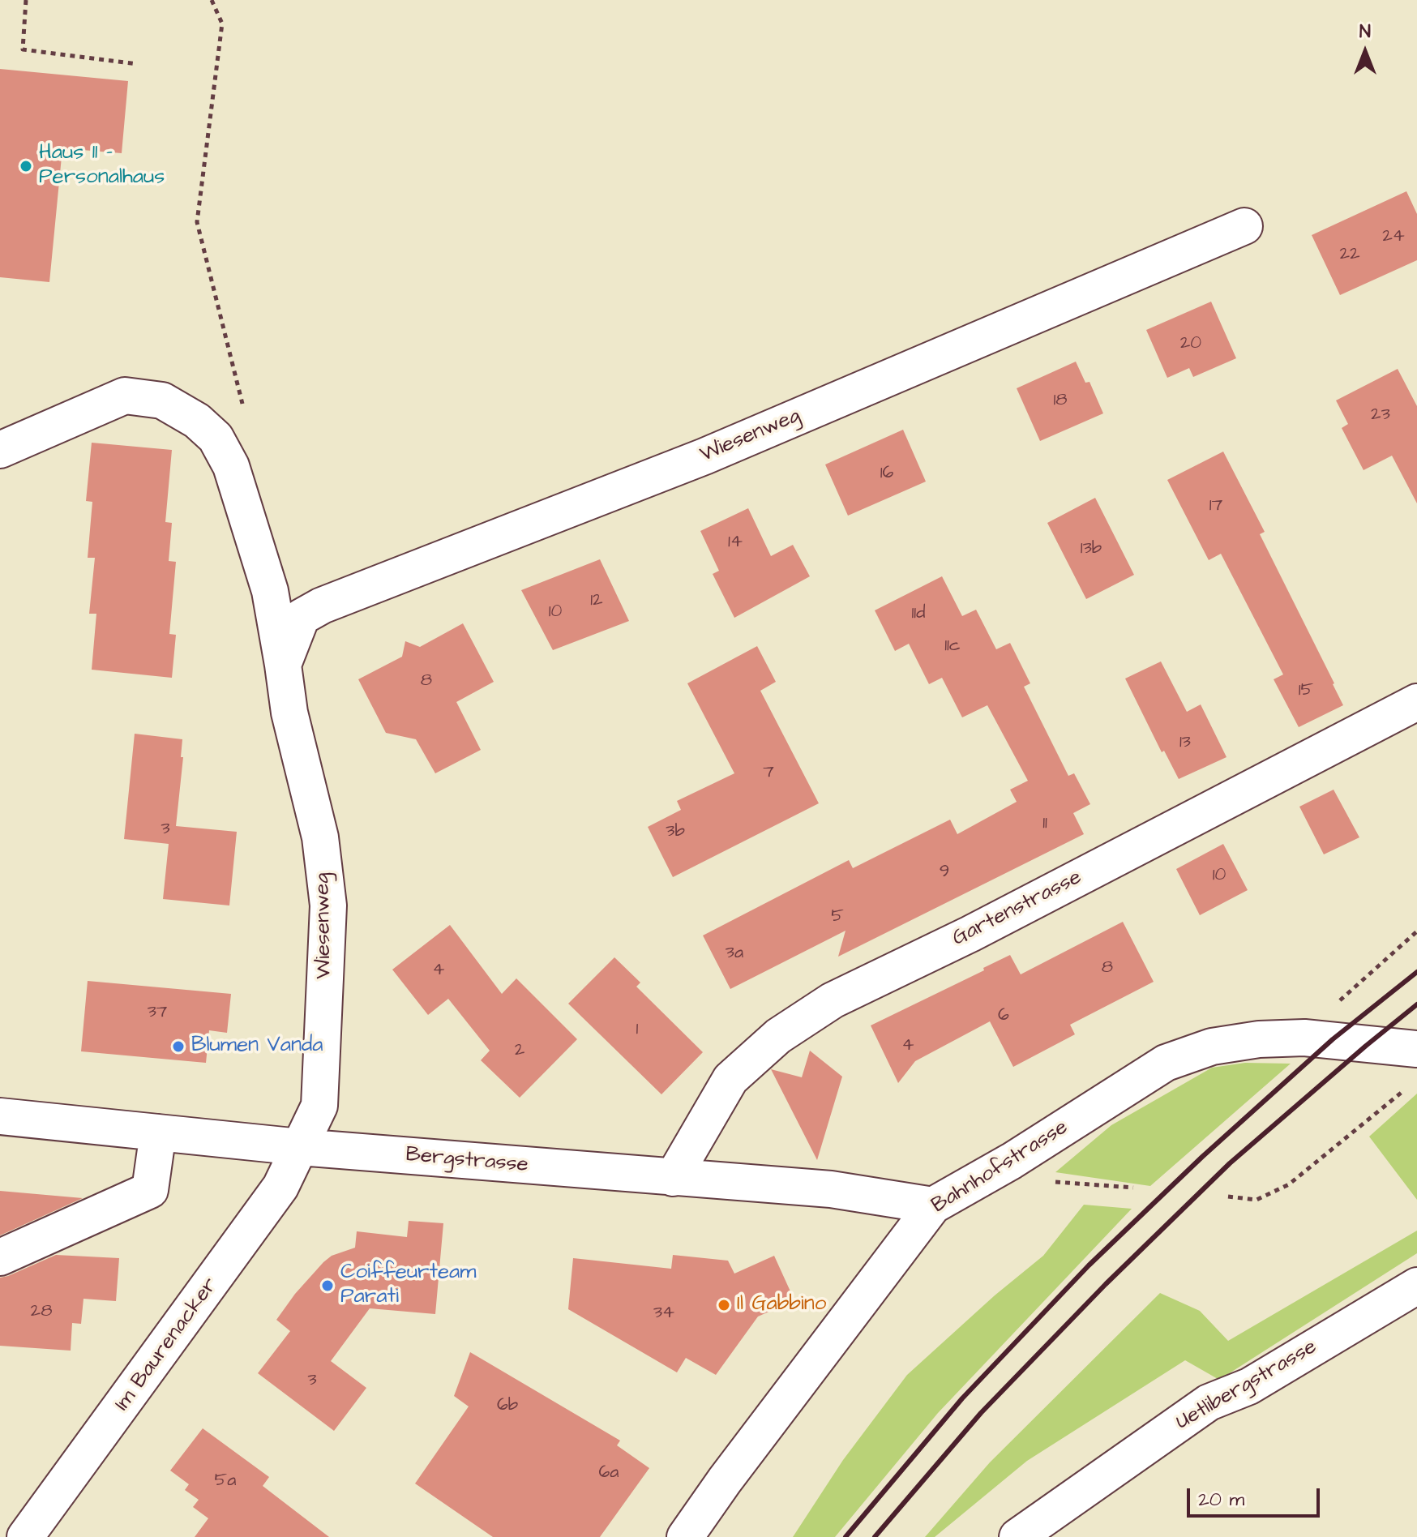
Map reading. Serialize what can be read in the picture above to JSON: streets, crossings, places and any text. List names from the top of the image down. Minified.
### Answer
{"streets":{"street":["Wiesenweg","Gartenstrasse","Bergstrasse","Bahnhofstrasse","Im Baurenacker","Uetlibergstrasse"]},"crossings":[["Wiesenweg","Bergstrasse"],["Wiesenweg","Im Baurenacker"],["Gartenstrasse","Bergstrasse"],["Bergstrasse","Bahnhofstrasse"],["Bergstrasse","Im Baurenacker"]],"places":["Haus 11 - Personalhaus","Blumen Vanda","Coiffeurteam Parati","Il Gabbino"],"house_numbers":["24","22","20","18","23","16","17","14","13b","12","10","11d","11c","8","15","13","7","11","3","3b","9","10","5","3a","8","4","37","6","1","4","2","28","34","3","6b","6a","5a"],"scale_bar":"20 m","north":"top"}
